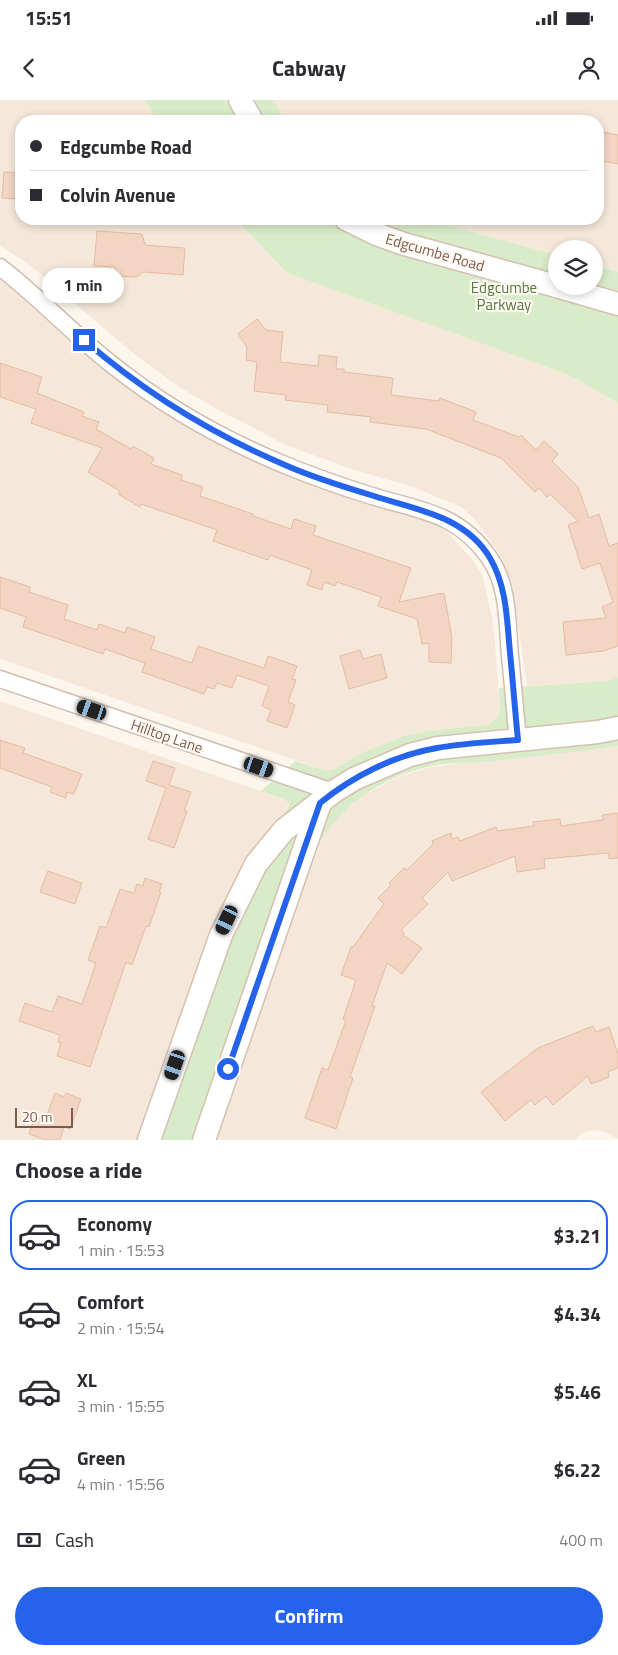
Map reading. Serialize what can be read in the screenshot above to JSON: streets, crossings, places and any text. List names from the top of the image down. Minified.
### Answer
{"streets":{"street":["Edgcumbe Road","Hilltop Lane"]},"parks":["Edgcumbe Parkway"],"scale_bar":"20 m","page":{"status":"15:51","header":"Cabway","banner":["Edgcumbe Road","Colvin Avenue"],"bubble":"1 min","scale":"20 m","heading":"Choose a ride","list":[{"name":"Economy","note":"1 min · 15:53","value":"$3.21"},{"name":"Comfort","note":"2 min · 15:54","value":"$4.34"},{"name":"XL","note":"3 min · 15:55","value":"$5.46"},{"name":"Green","note":"4 min · 15:56","value":"$6.22"}],"pay":["Cash","400 m"],"buttons":"Confirm"}}
